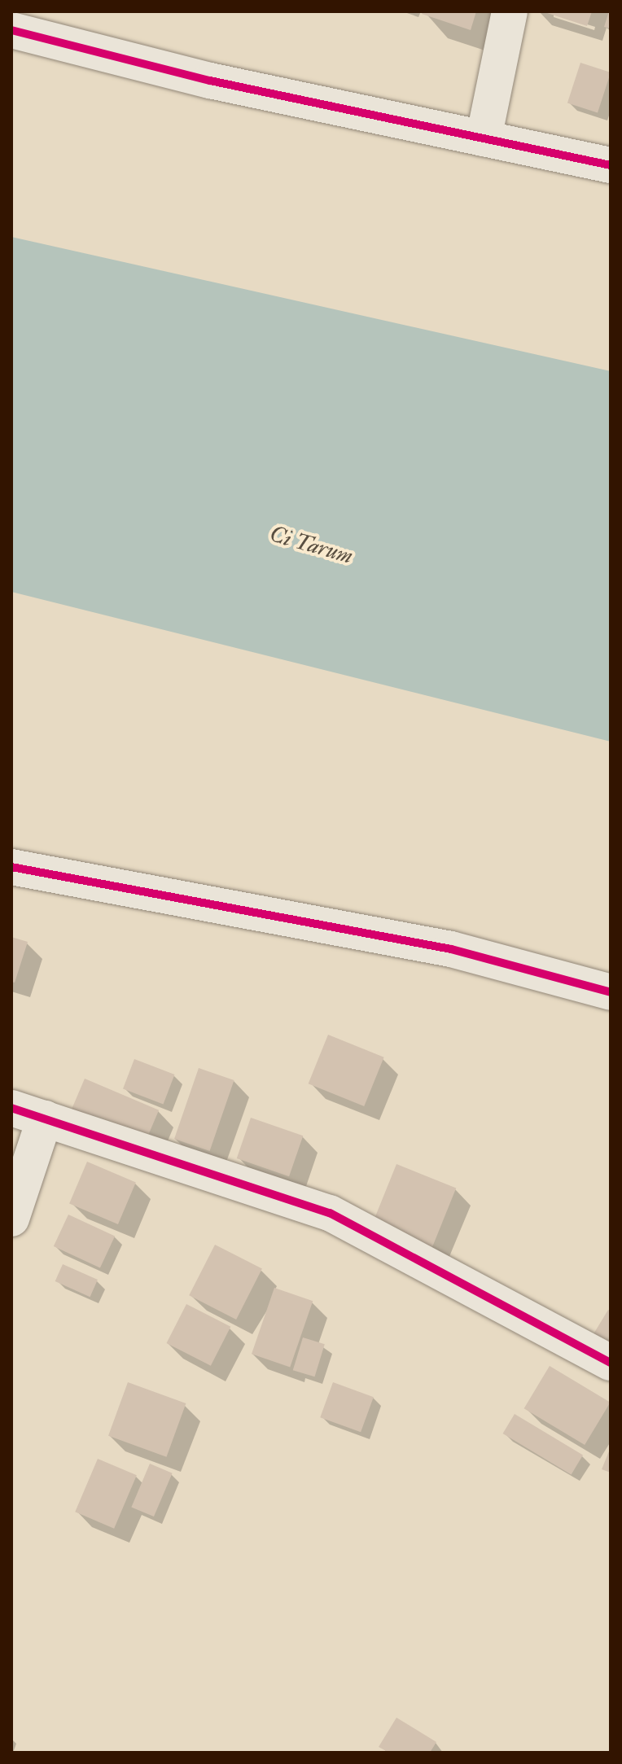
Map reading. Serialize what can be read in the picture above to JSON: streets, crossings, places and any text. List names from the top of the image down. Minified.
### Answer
{"water":["Ci Tarum"]}
